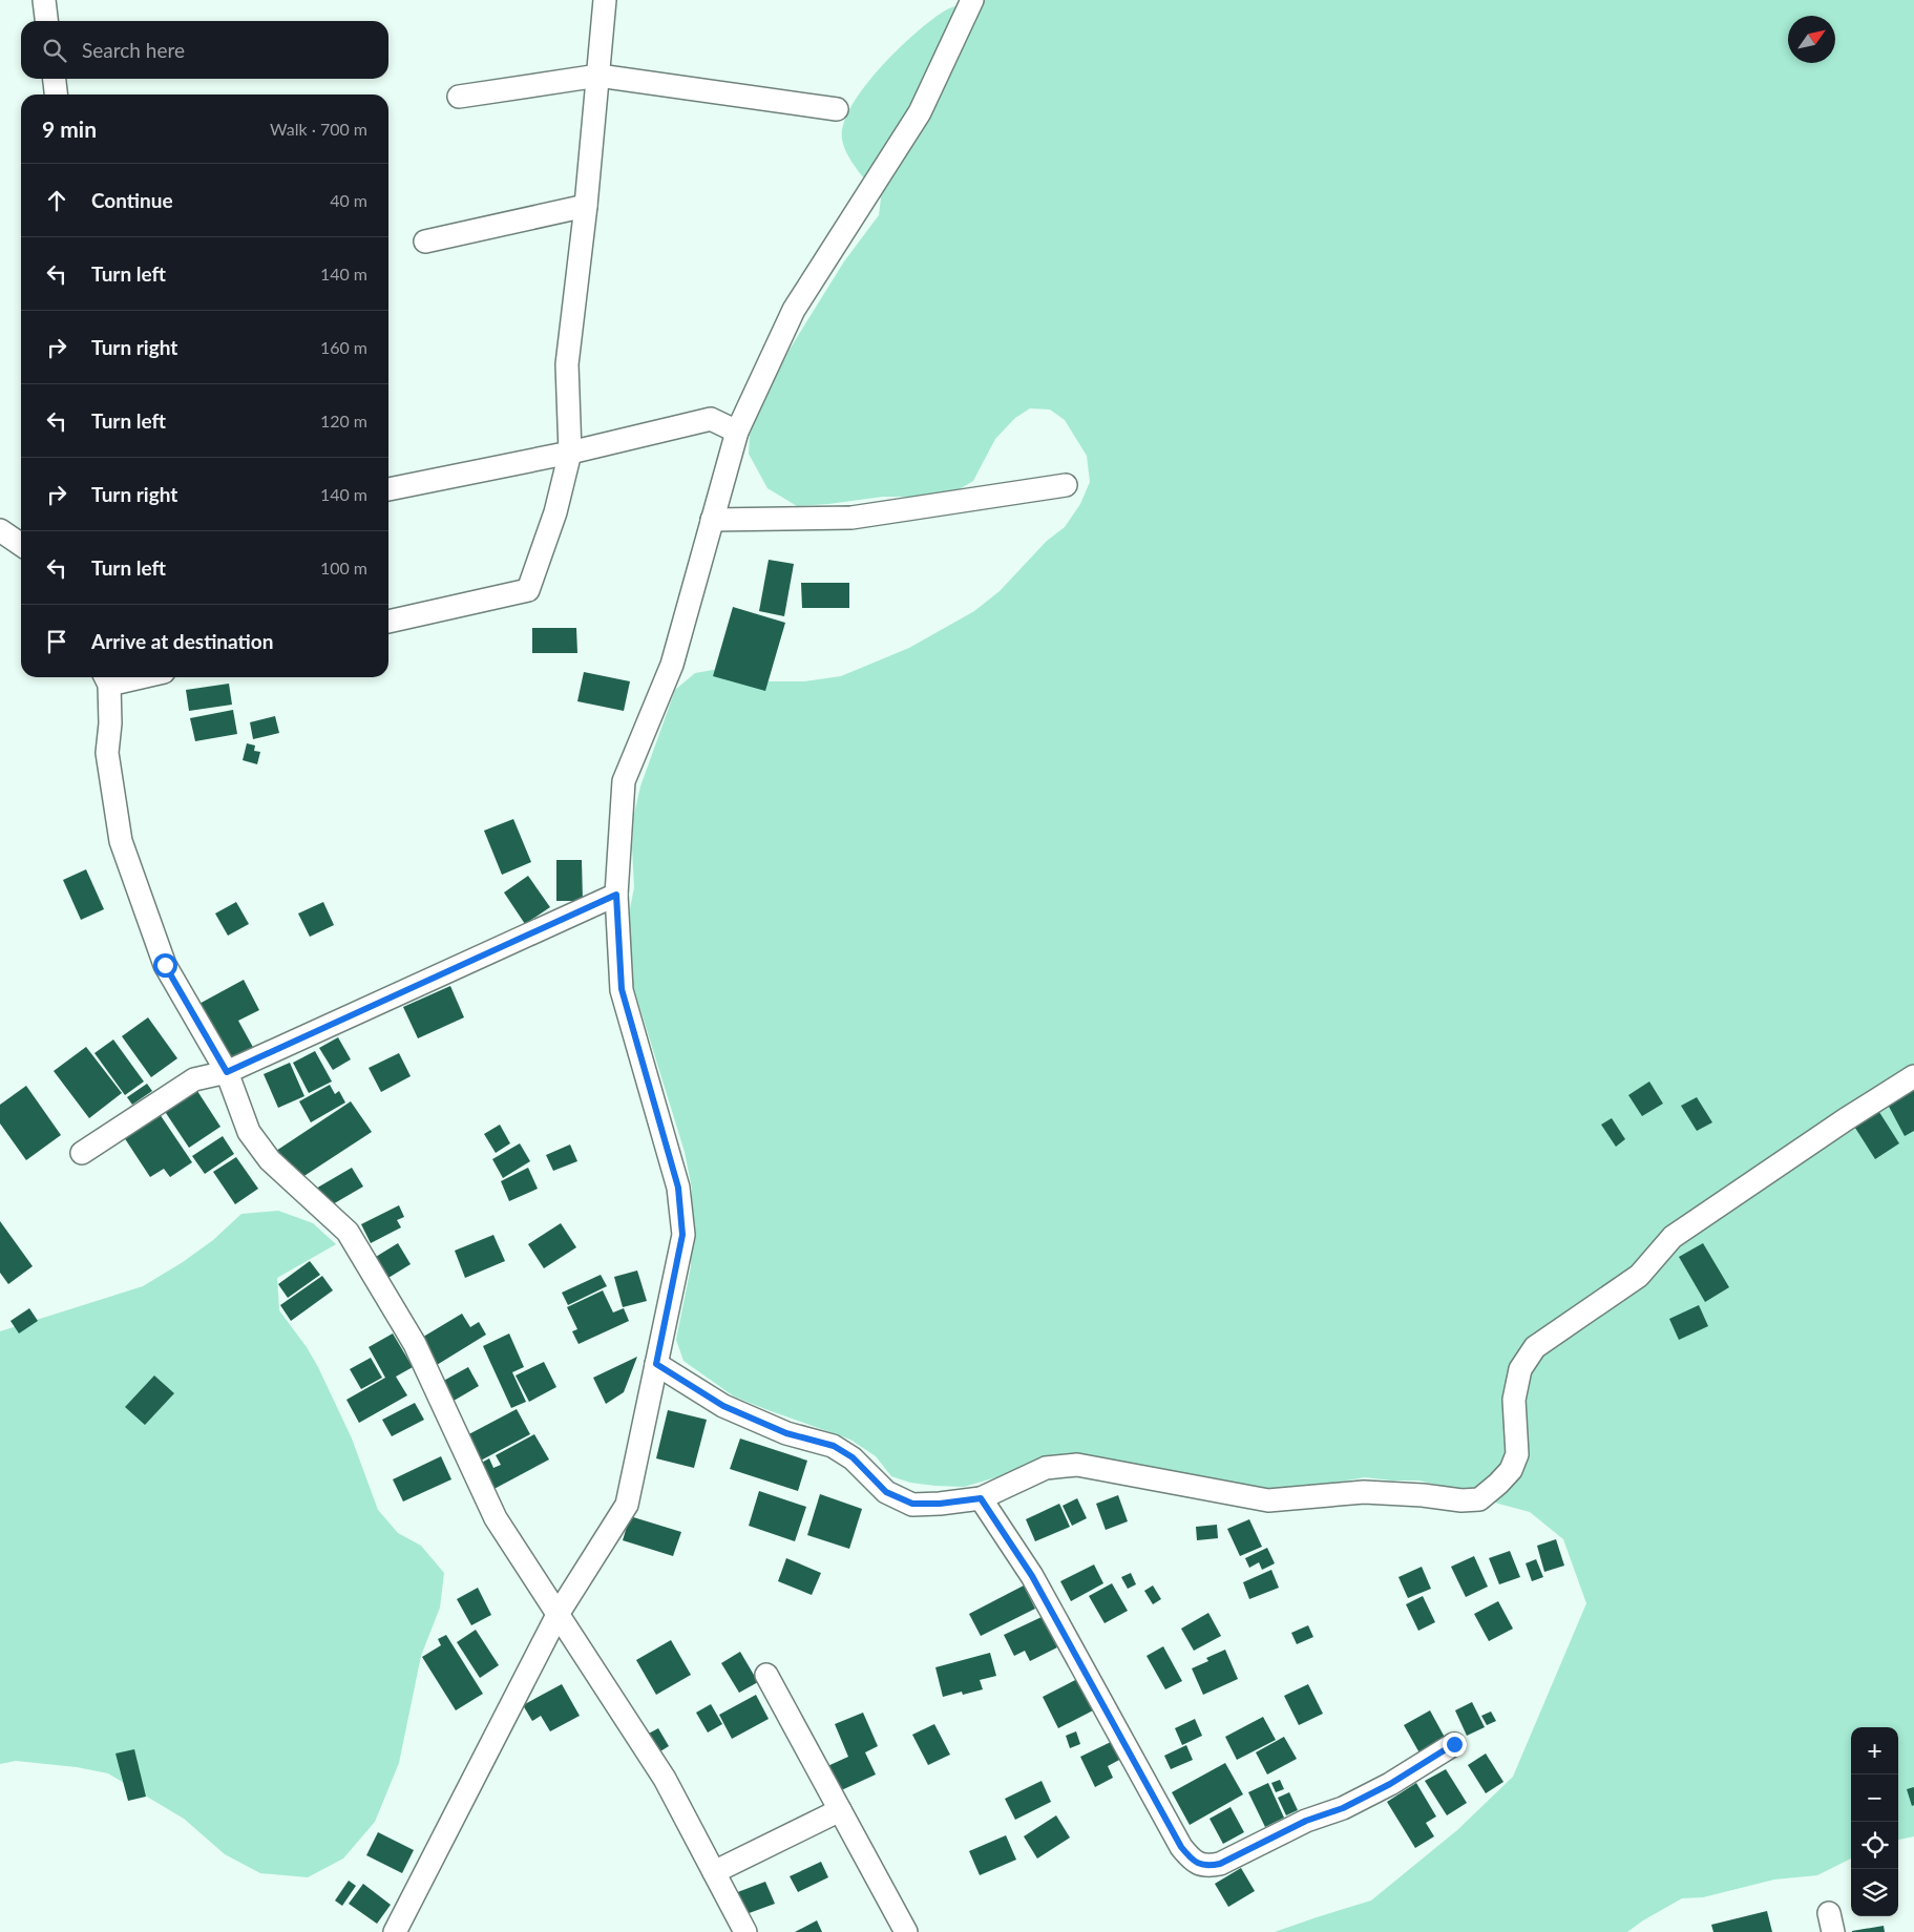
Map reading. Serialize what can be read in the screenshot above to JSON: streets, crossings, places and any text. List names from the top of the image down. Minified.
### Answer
{"north":"top right","page":{"search":"Search here","heading":["9 min","Walk · 700 m"],"list":[["Continue","40 m"],["Turn left","140 m"],["Turn right","160 m"],["Turn left","120 m"],["Turn right","140 m"],["Turn left","100 m"],"Arrive at destination"],"map_buttons":["+","−"]}}
